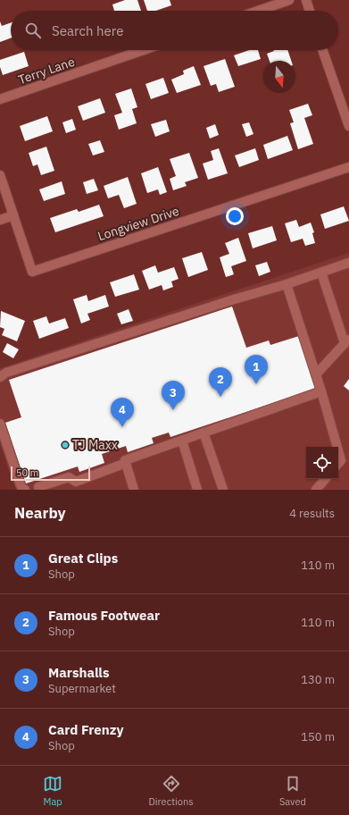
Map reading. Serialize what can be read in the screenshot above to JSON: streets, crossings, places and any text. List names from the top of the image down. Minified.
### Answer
{"streets":{"street":["Terry Lane","Longview Drive"]},"places":["TJ Maxx"],"scale_bar":"50 m","north":"bottom","page":{"search":"Search here","pins":["1","2","3","4"],"scale":"50 m","heading":["Nearby","4 results"],"list":[{"mark":"1","name":"Great Clips","note":"Shop","value":"110 m"},{"mark":"2","name":"Famous Footwear","note":"Shop","value":"110 m"},{"mark":"3","name":"Marshalls","note":"Supermarket","value":"130 m"},{"mark":"4","name":"Card Frenzy","note":"Shop","value":"150 m"}],"nav":["Map","Directions","Saved"]}}
